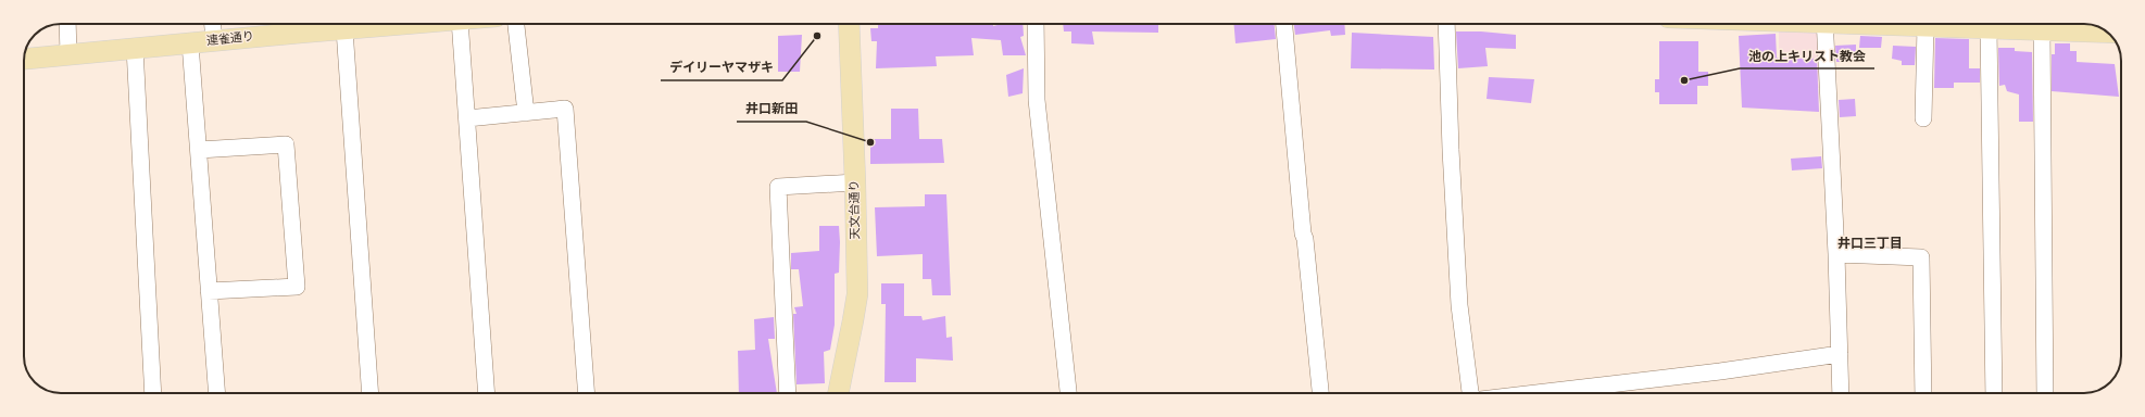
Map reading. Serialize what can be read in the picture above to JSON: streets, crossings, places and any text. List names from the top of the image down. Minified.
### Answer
{"streets":{"main road":["連雀通り","天文台通り"]},"districts":["井口三丁目"],"places":["デイリーヤマザキ","池の上キリスト教会","井口新田"]}
